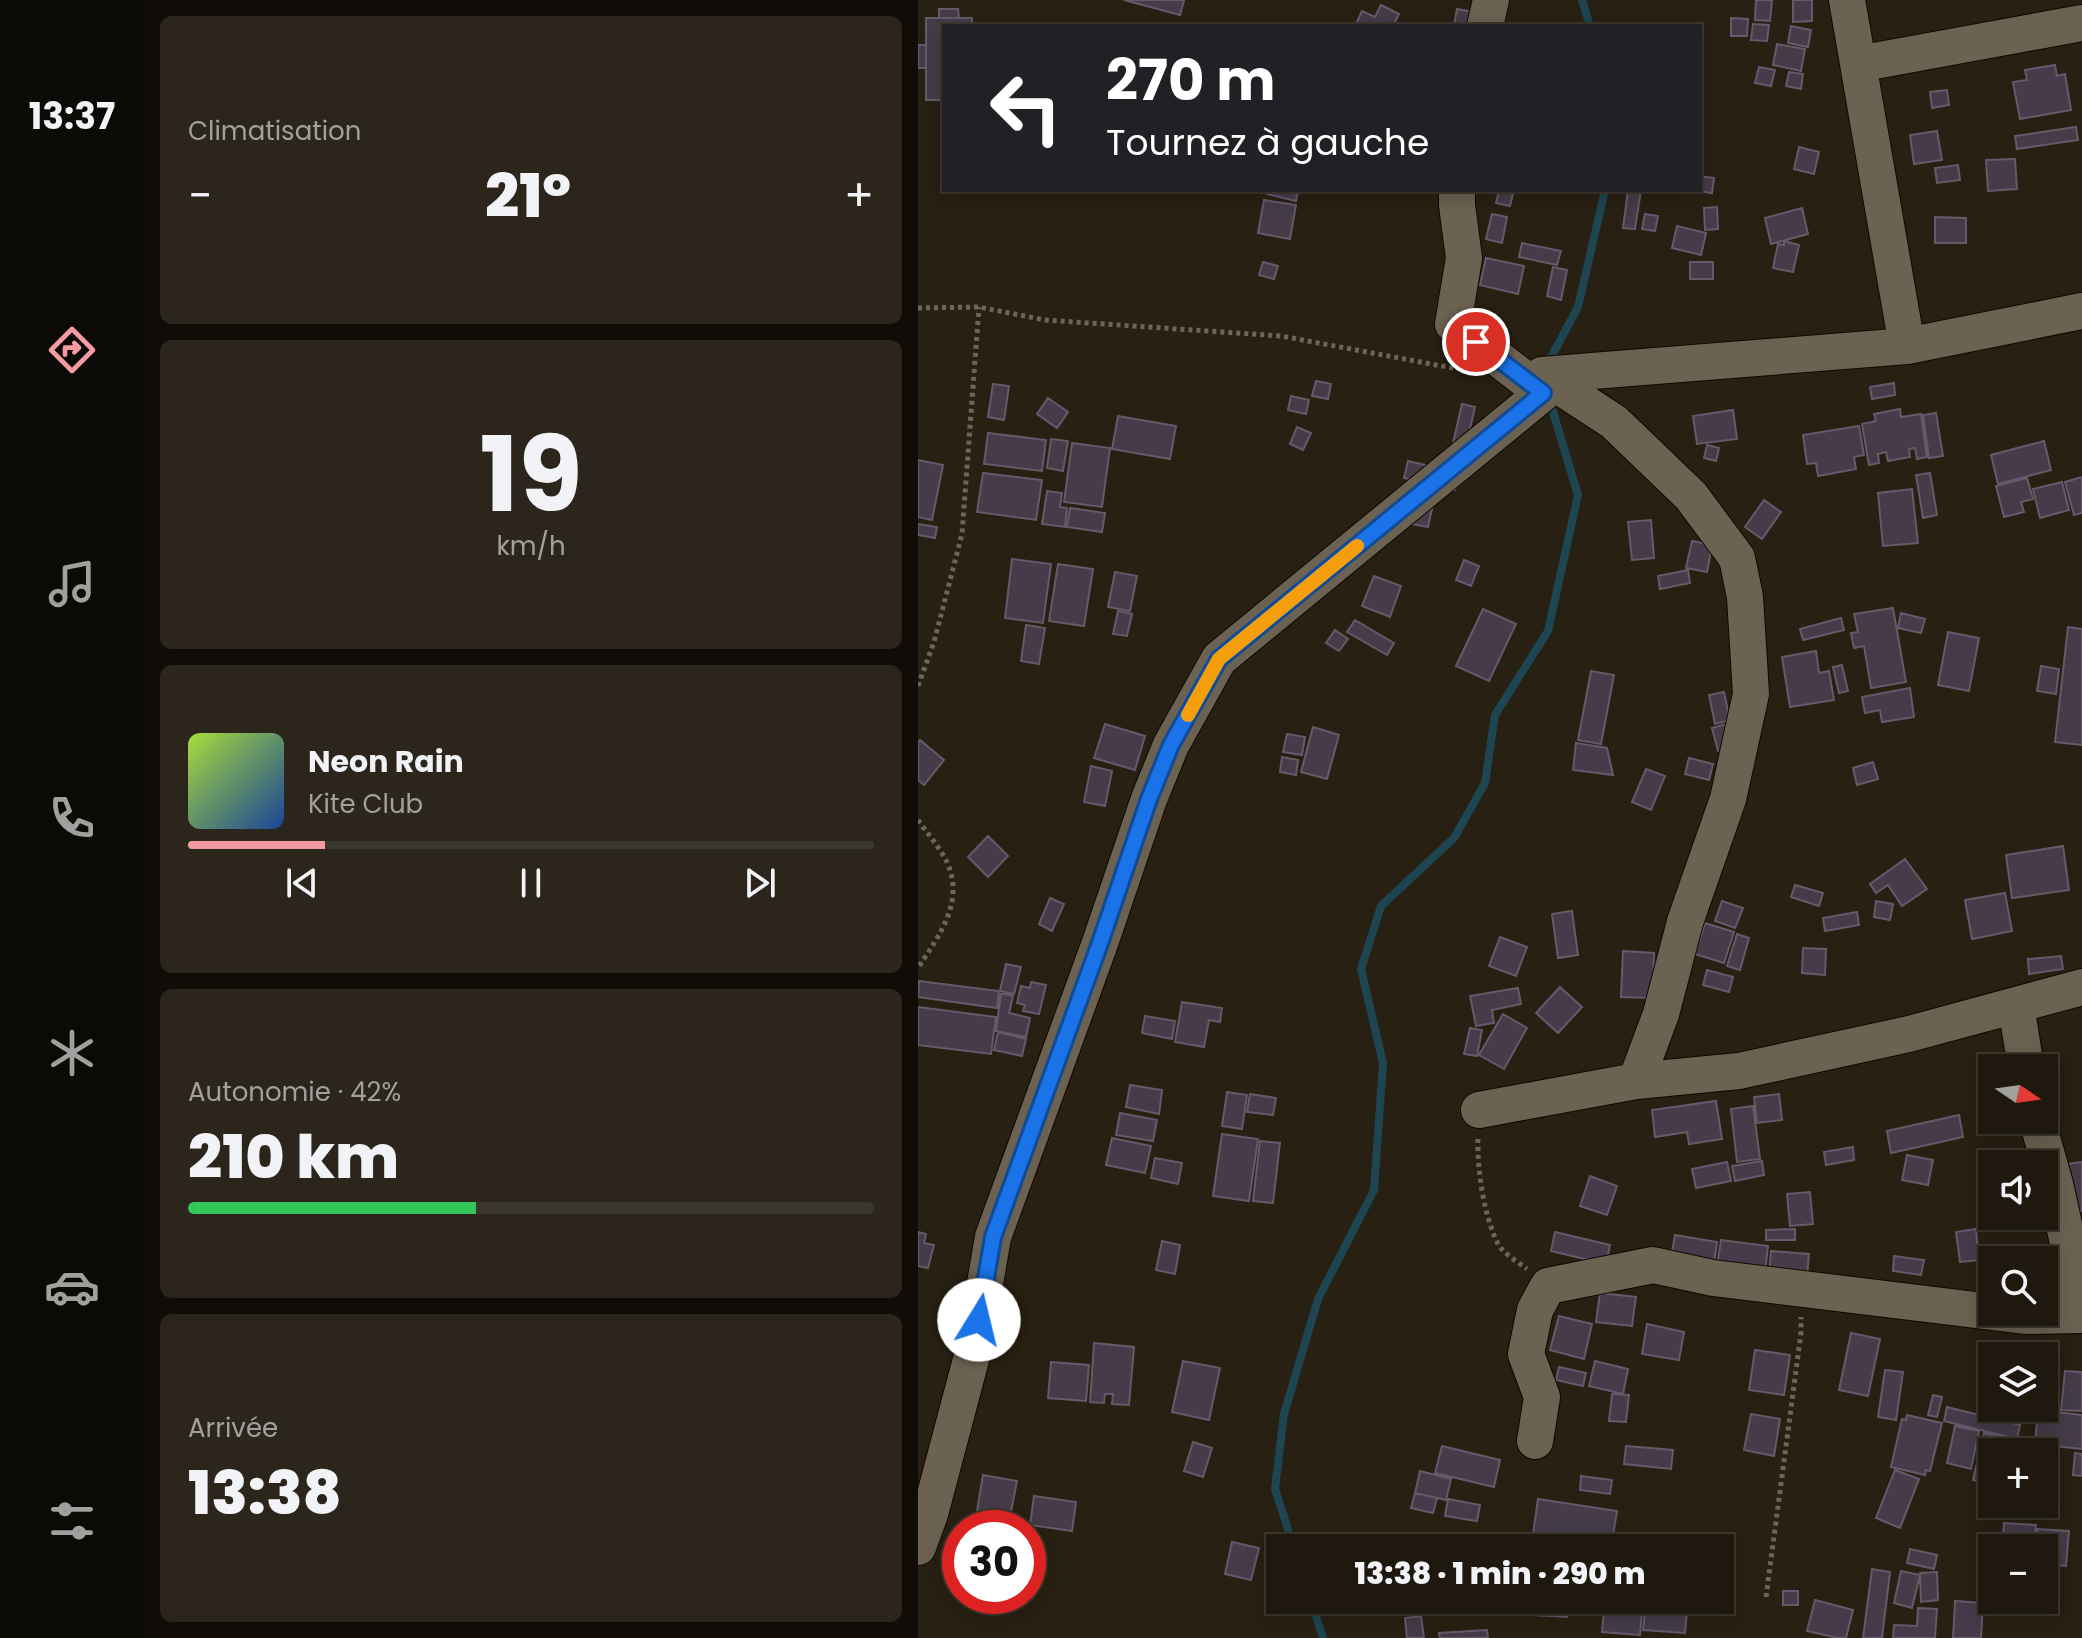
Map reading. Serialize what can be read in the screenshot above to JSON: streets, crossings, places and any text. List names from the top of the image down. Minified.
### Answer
{"north":"right","page":{"tabs":"13:37","tile":["Climatisation",["19","km/h"],["Autonomie · 42%","210 km"],["Arrivée","13:38"]],"turn":["270 m","Tournez à gauche"],"heat":["−","21°","+"],"song":["Neon Rain","Kite Club"],"map_buttons":["+","−"],"limit":"30","trip":"13:38 · 1 min · 290 m"}}
